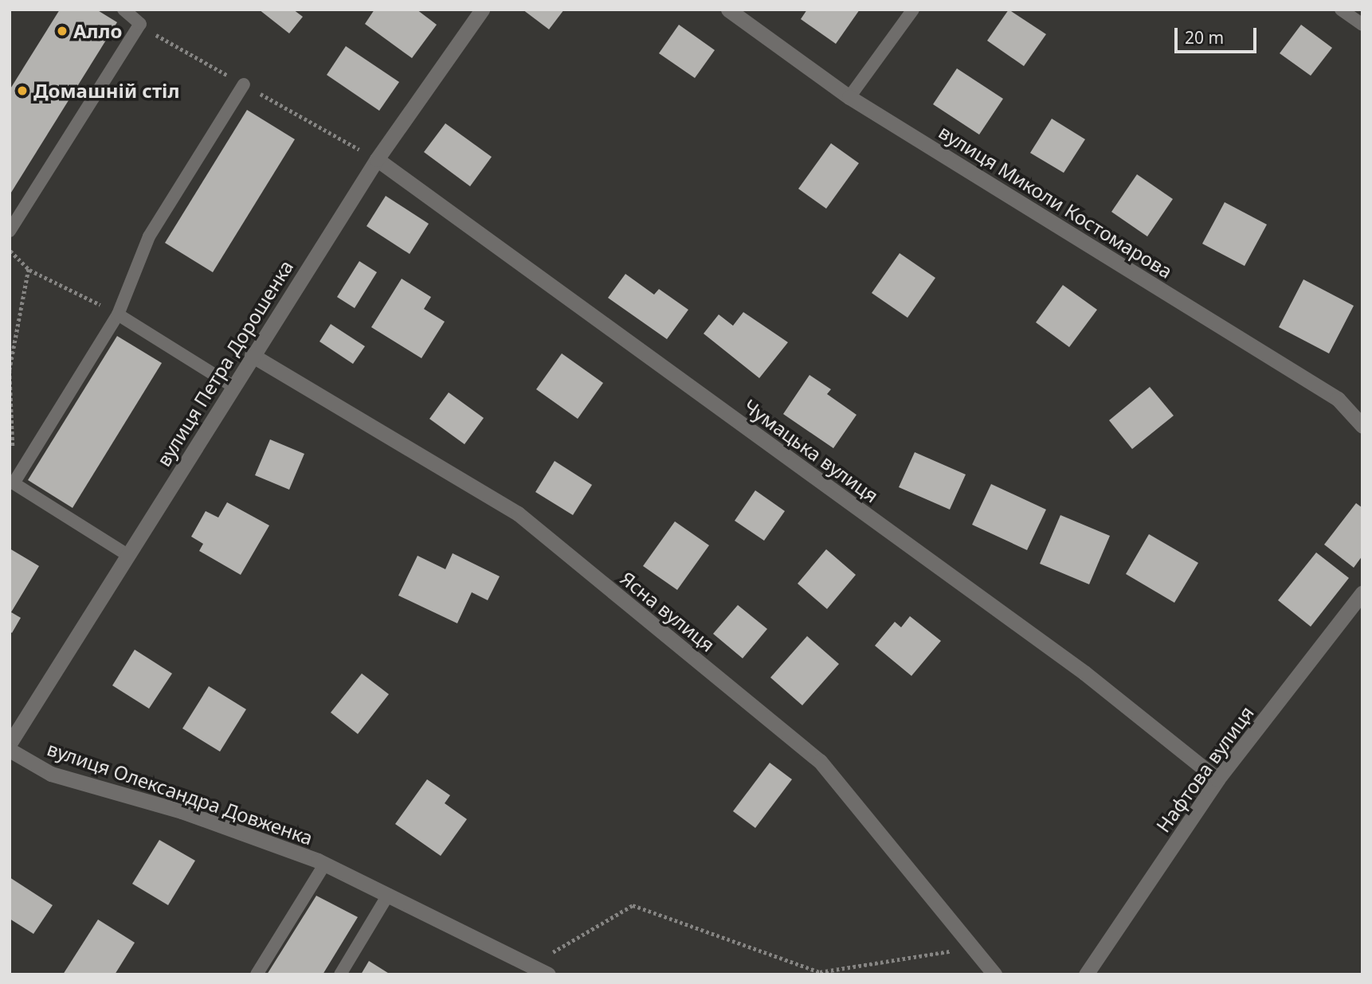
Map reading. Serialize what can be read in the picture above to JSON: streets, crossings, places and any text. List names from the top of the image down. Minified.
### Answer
{"streets":{"street":["вулиця Миколи Костомарова","вулиця Петра Дорошенка","Чумацька вулиця","Ясна вулиця","Нафтова вулиця","вулиця Олександра Довженка"]},"crossings":[["вулиця Петра Дорошенка","Чумацька вулиця"],["вулиця Петра Дорошенка","Ясна вулиця"],["Чумацька вулиця","Нафтова вулиця"]],"places":["Алло","Домашній стіл"],"scale_bar":"20 m"}
